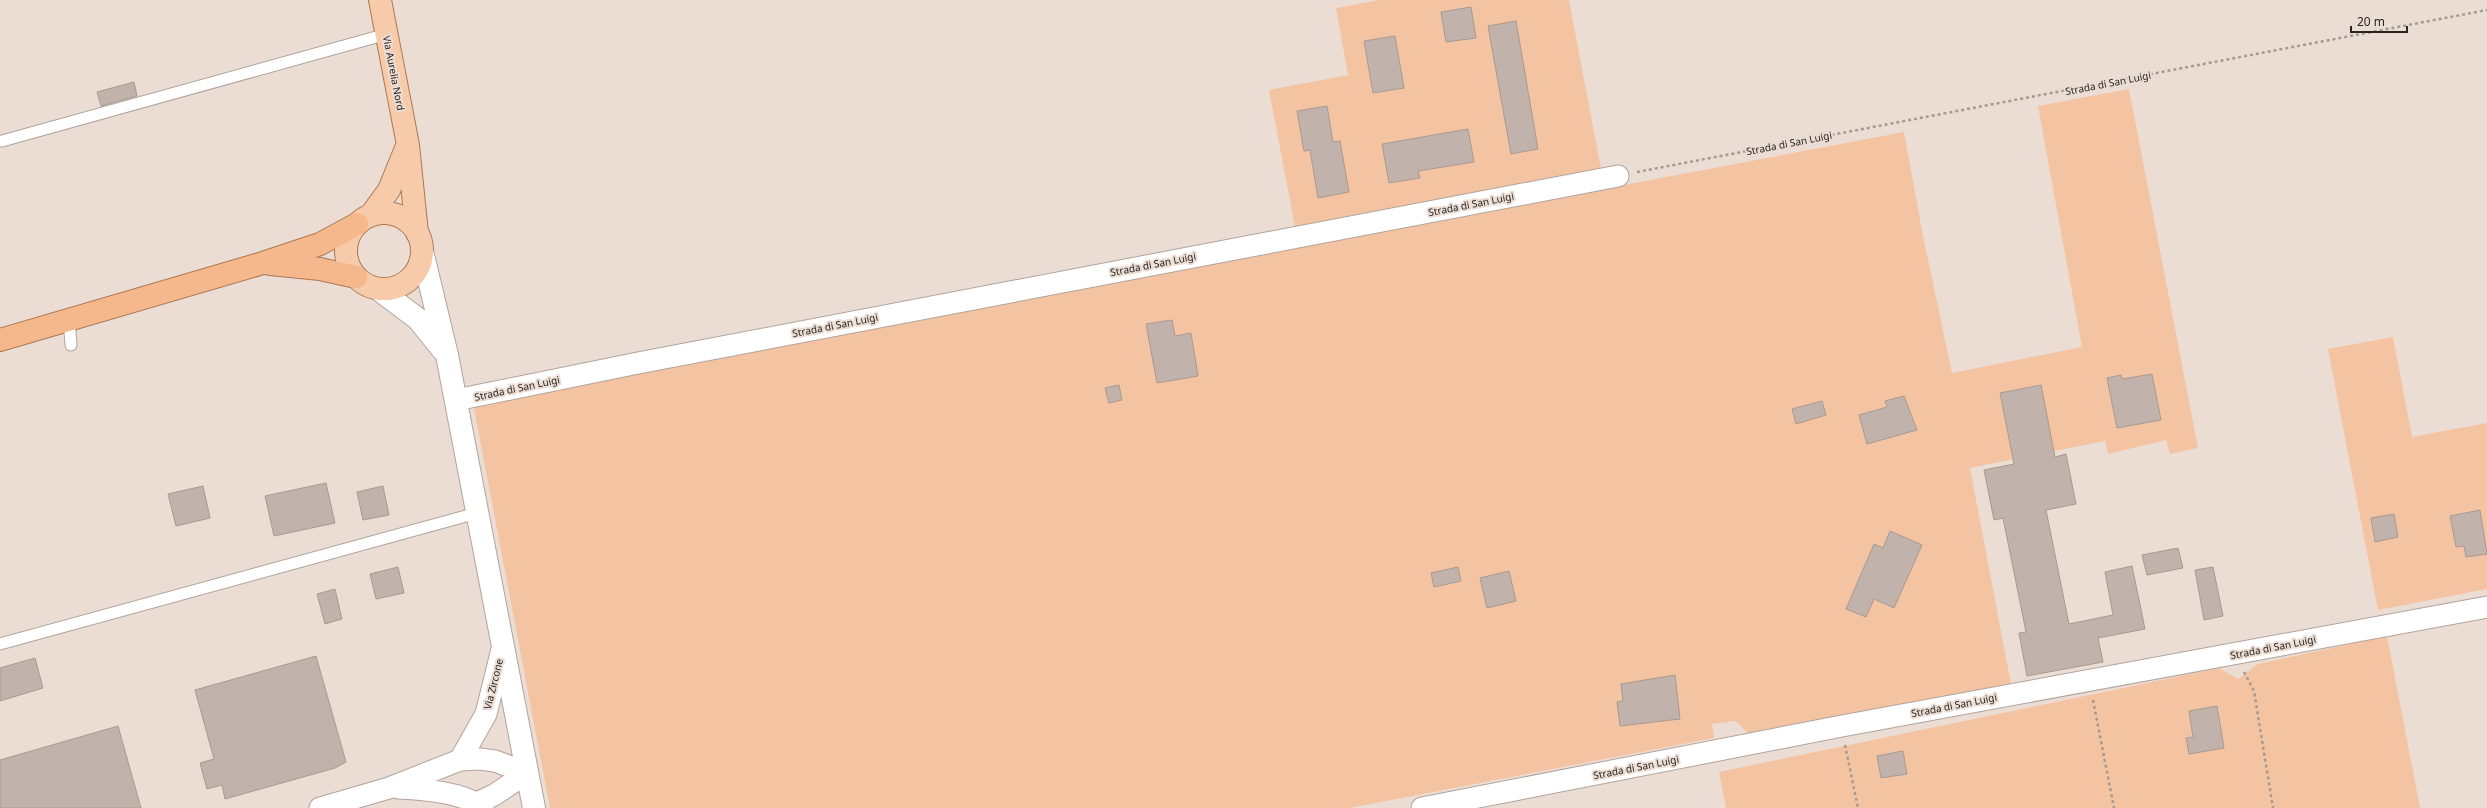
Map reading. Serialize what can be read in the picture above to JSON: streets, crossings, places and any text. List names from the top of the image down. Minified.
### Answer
{"streets":{"main road":["Via Aurelia Nord"],"street":["Strada di San Luigi","Via Zircone"]},"scale_bar":"20 m"}
